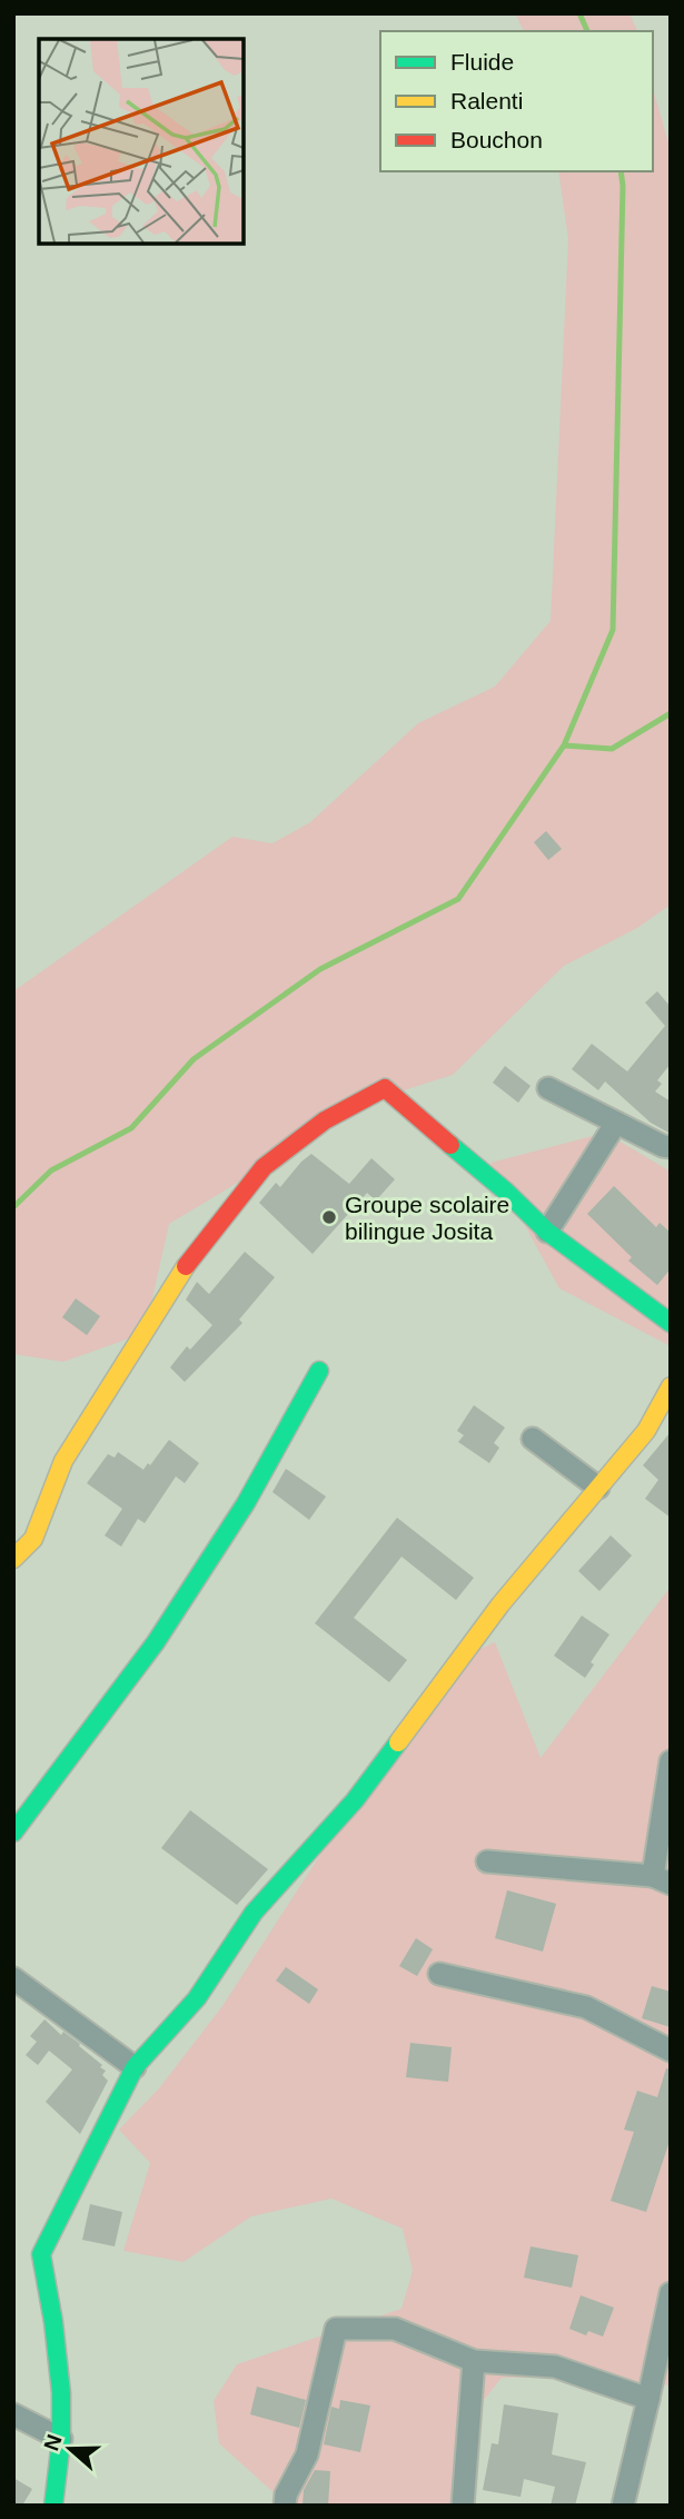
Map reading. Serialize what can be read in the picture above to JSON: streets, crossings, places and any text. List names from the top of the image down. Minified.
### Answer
{"places":["Groupe scolaire bilingue Josita"],"legend":["Fluide","Ralenti","Bouchon"],"north":"left"}
